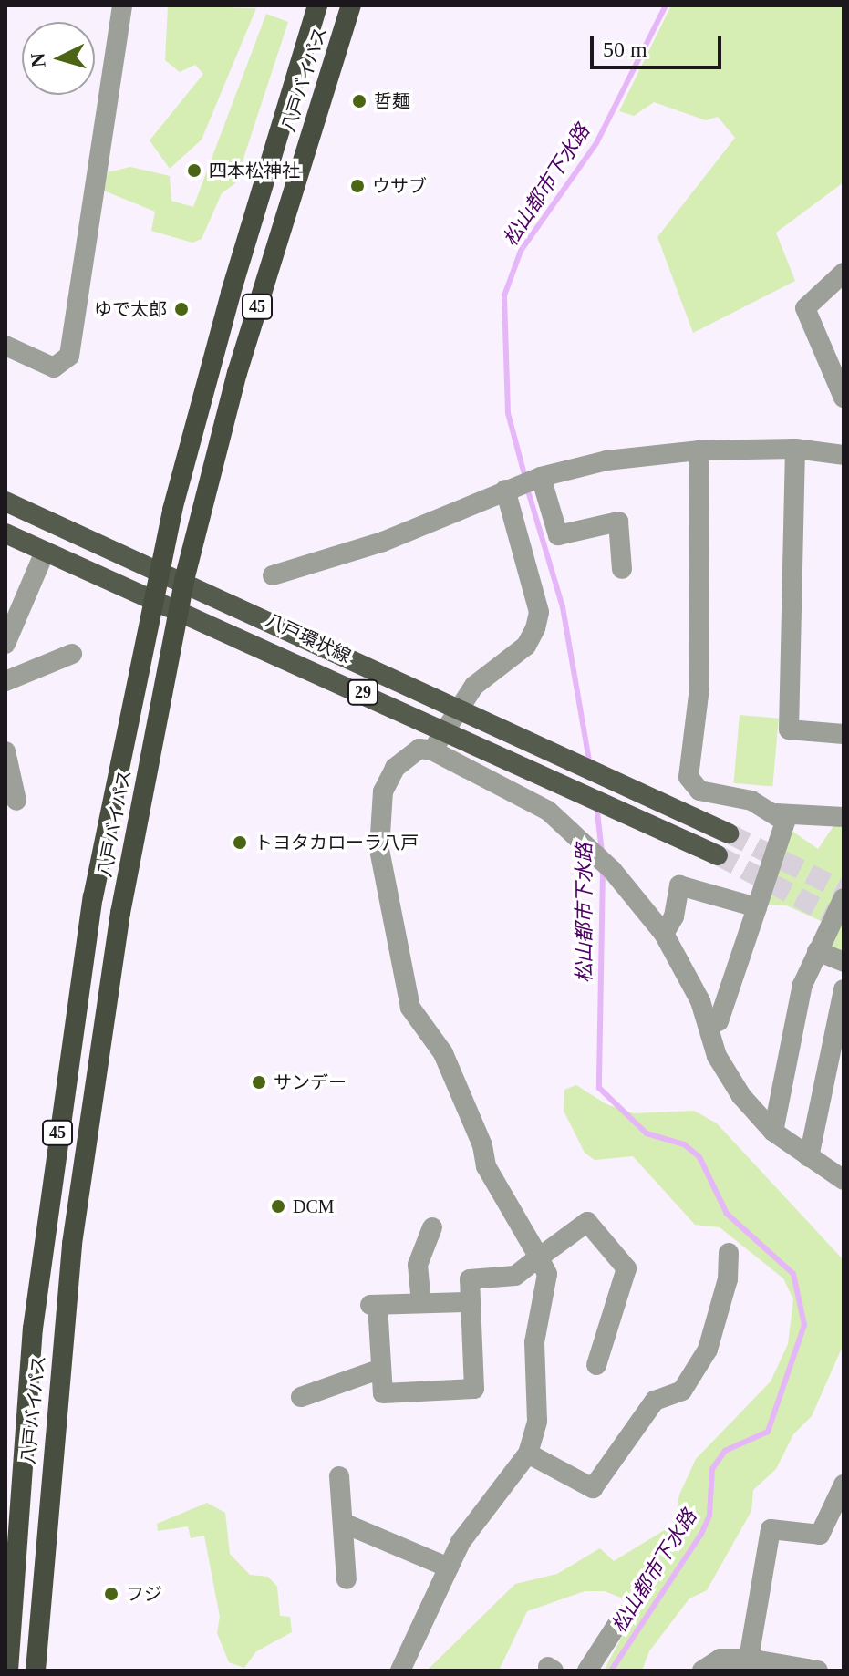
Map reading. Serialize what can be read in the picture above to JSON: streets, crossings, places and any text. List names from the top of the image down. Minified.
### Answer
{"streets":{"highway":["八戸バイパス","45"],"main road":["八戸環状線","29"]},"crossings":[["八戸バイパス","八戸環状線"]],"water":["松山都市下水路"],"places":["哲麺","四本松神社","ウサブ","ゆで太郎","トヨタカローラ八戸","サンデー","DCM","フジ"],"scale_bar":"50 m","north":"left"}
